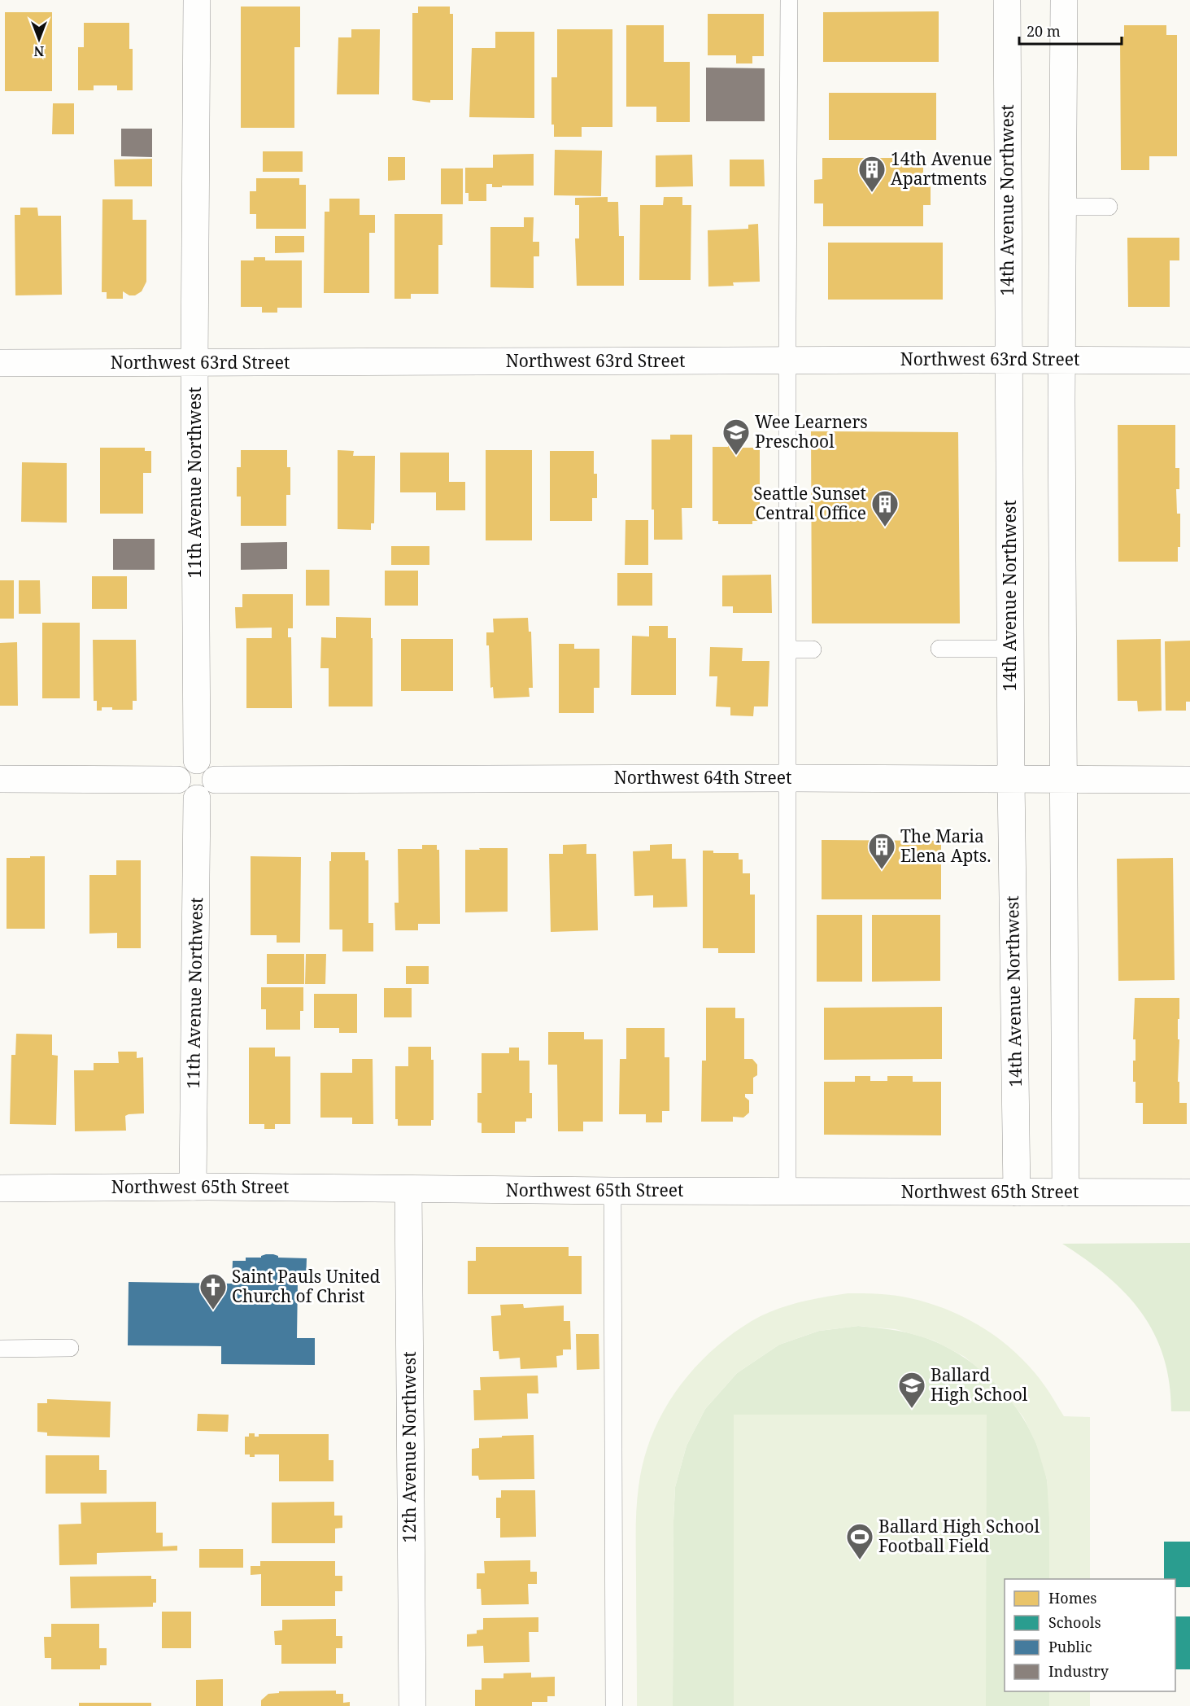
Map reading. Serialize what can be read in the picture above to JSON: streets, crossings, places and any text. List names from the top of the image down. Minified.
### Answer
{"streets":{"street":["14th Avenue Northwest","Northwest 63rd Street","11th Avenue Northwest","Northwest 64th Street","Northwest 65th Street","12th Avenue Northwest"]},"crossings":[["14th Avenue Northwest","Northwest 63rd Street"],["14th Avenue Northwest","Northwest 64th Street"],["14th Avenue Northwest","Northwest 65th Street"],["Northwest 63rd Street","11th Avenue Northwest"],["11th Avenue Northwest","Northwest 64th Street"],["11th Avenue Northwest","Northwest 65th Street"],["Northwest 65th Street","12th Avenue Northwest"]],"places":{"building":["14th Avenue Apartments","Seattle Sunset Central Office","The Maria Elena Apts."],"school or university":["Wee Learners Preschool","Ballard High School"],"church":["Saint Pauls United Church of Christ"],"sports":["Ballard High School Football Field"]},"legend":["Homes","Schools","Public","Industry"],"scale_bar":"20 m","north":"bottom"}
